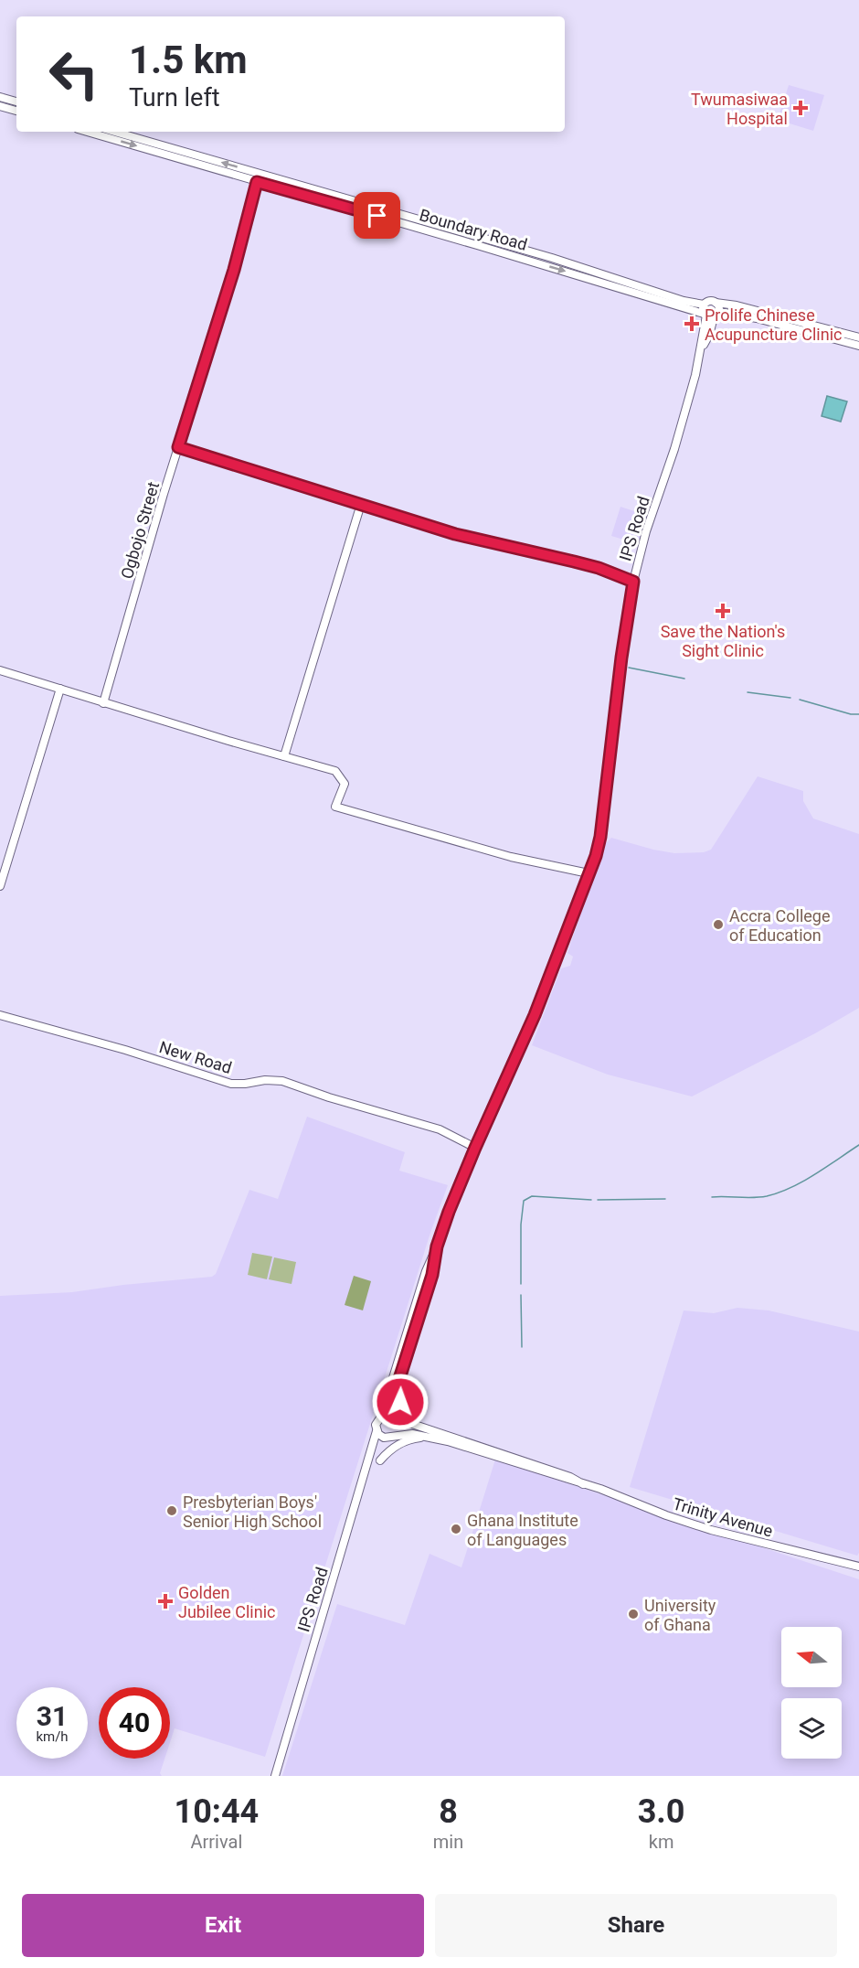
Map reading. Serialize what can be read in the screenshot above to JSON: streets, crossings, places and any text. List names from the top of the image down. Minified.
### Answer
{"streets":{"street":["Boundary Road","IPS Road","Ogbojo Street","New Road","Trinity Avenue"]},"crossings":[["Boundary Road","IPS Road"],["Boundary Road","Ogbojo Street"],["IPS Road","New Road"],["IPS Road","Trinity Avenue"]],"places":{"health":["Twumasiwaa Hospital","Prolife Chinese Acupuncture Clinic","Save the Nation's Sight Clinic","Golden Jubilee Clinic"],"other":["Accra College of Education","Presbyterian Boys' Senior High School","Ghana Institute of Languages","University of Ghana"]},"north":"left","page":{"turn":["1.5 km","Turn left"],"speed":"31 km/h","limit":"40","eta":["10:44","Arrival","8","min","3.0","km"],"buttons":["Exit","Share"]}}
